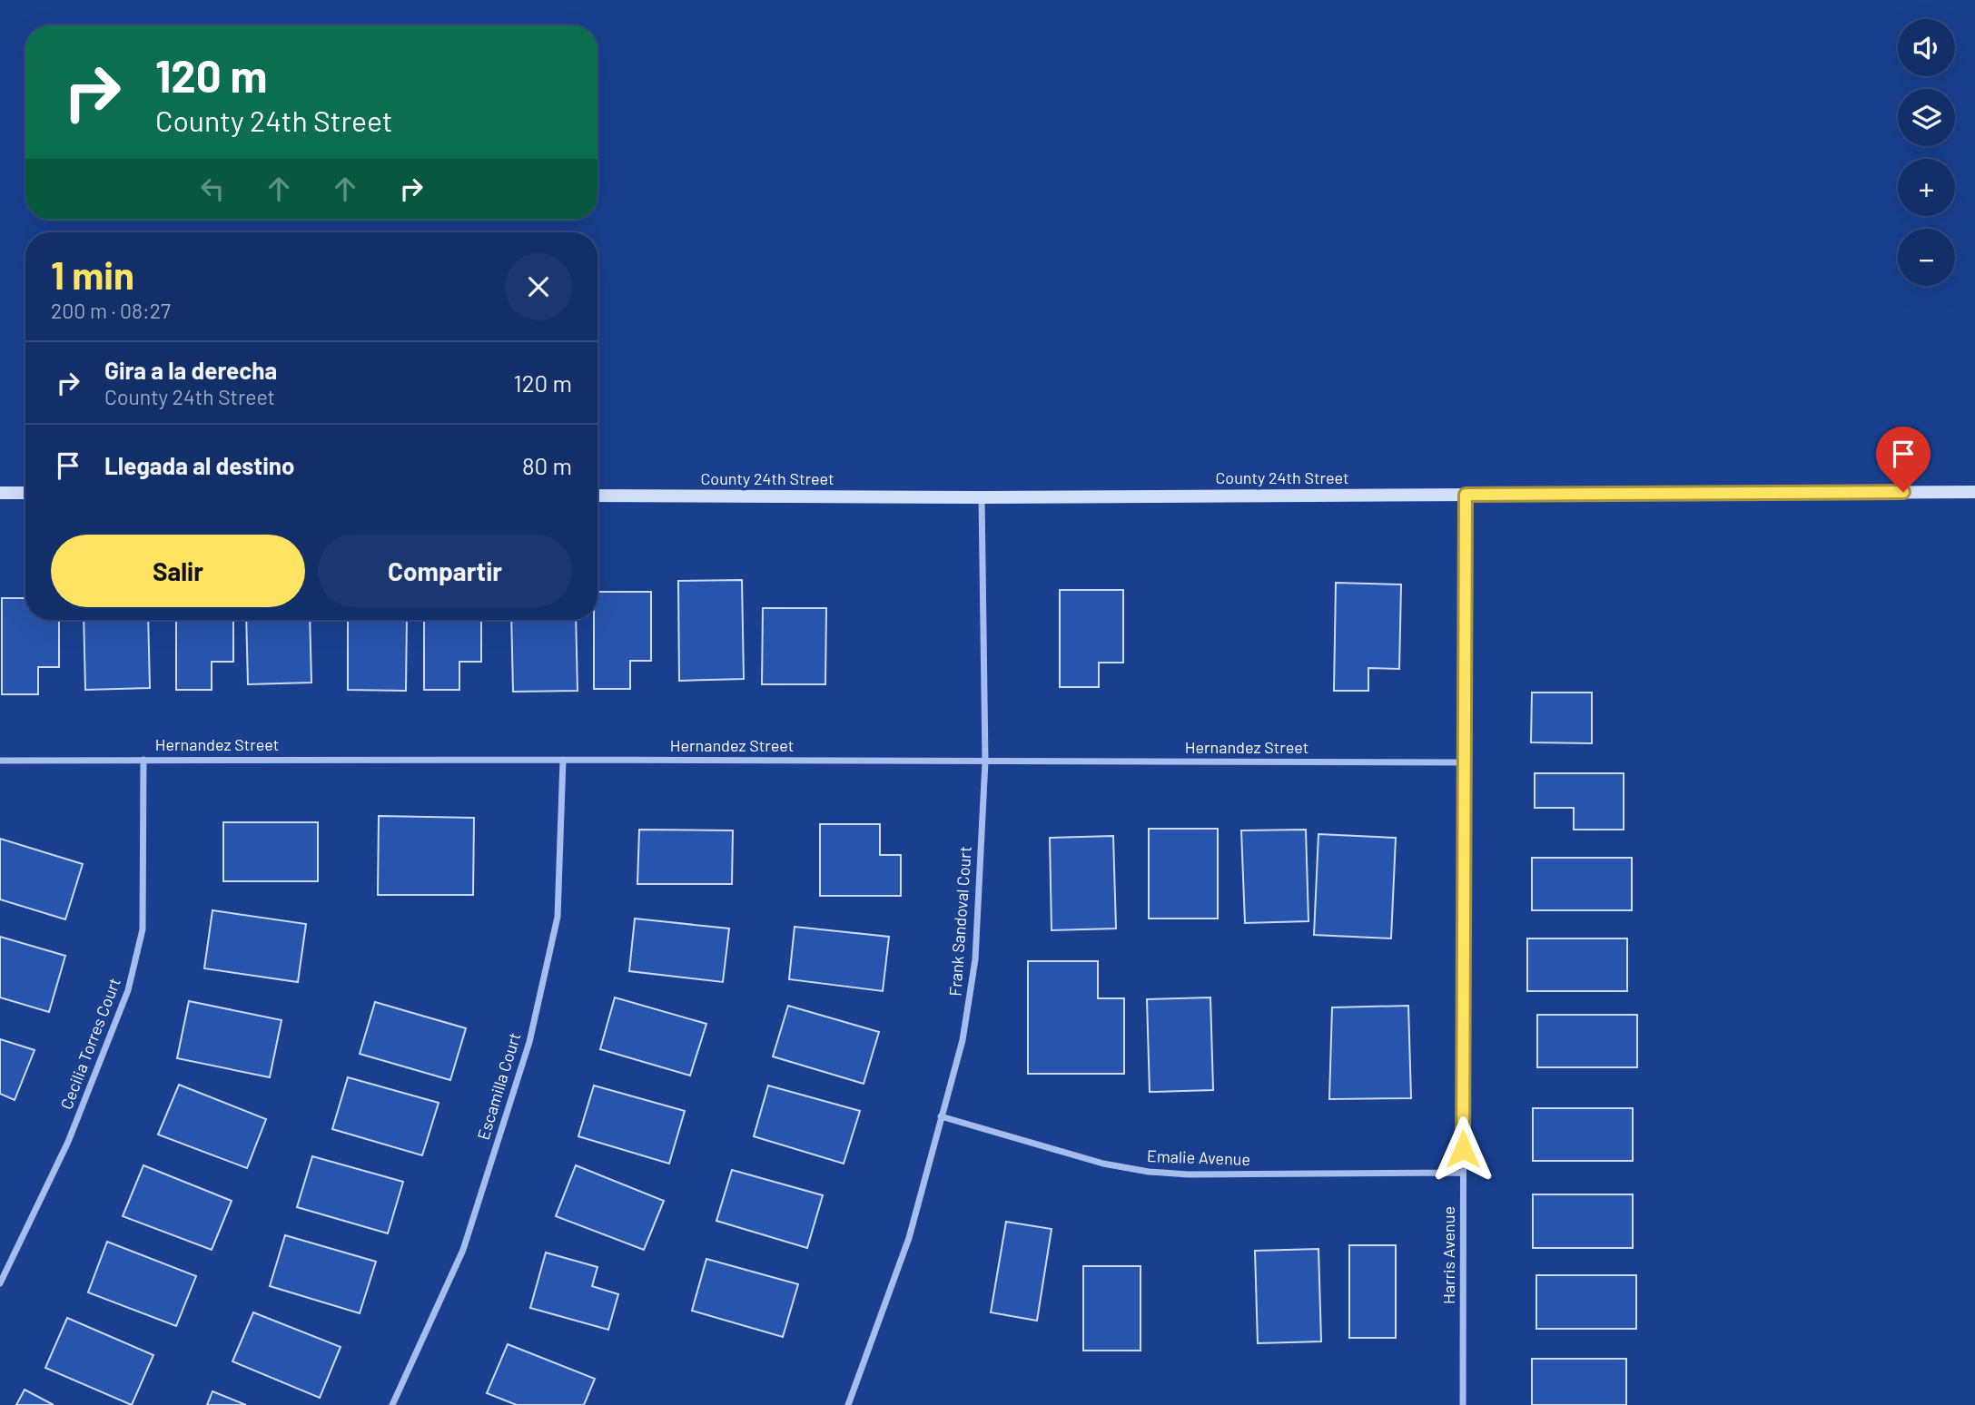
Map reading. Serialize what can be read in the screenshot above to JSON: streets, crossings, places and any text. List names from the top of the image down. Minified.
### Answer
{"streets":{"main road":["County 24th Street"],"street":["Hernandez Street","Frank Sandoval Court","Cecilia Torres Court","Escamilla Court","Emalie Avenue","Harris Avenue"]},"crossings":[["County 24th Street","Frank Sandoval Court"],["County 24th Street","Harris Avenue"],["Hernandez Street","Frank Sandoval Court"],["Hernandez Street","Cecilia Torres Court"],["Hernandez Street","Escamilla Court"],["Hernandez Street","Harris Avenue"],["Frank Sandoval Court","Emalie Avenue"],["Emalie Avenue","Harris Avenue"]],"page":{"map_buttons":["+","−"],"turn":["120 m","County 24th Street"],"heading":["1 min","200 m · 08:27"],"list":[{"name":"Gira a la derecha","note":"County 24th Street","value":"120 m"},{"name":"Llegada al destino","value":"80 m"}],"buttons":["Salir","Compartir"]}}
